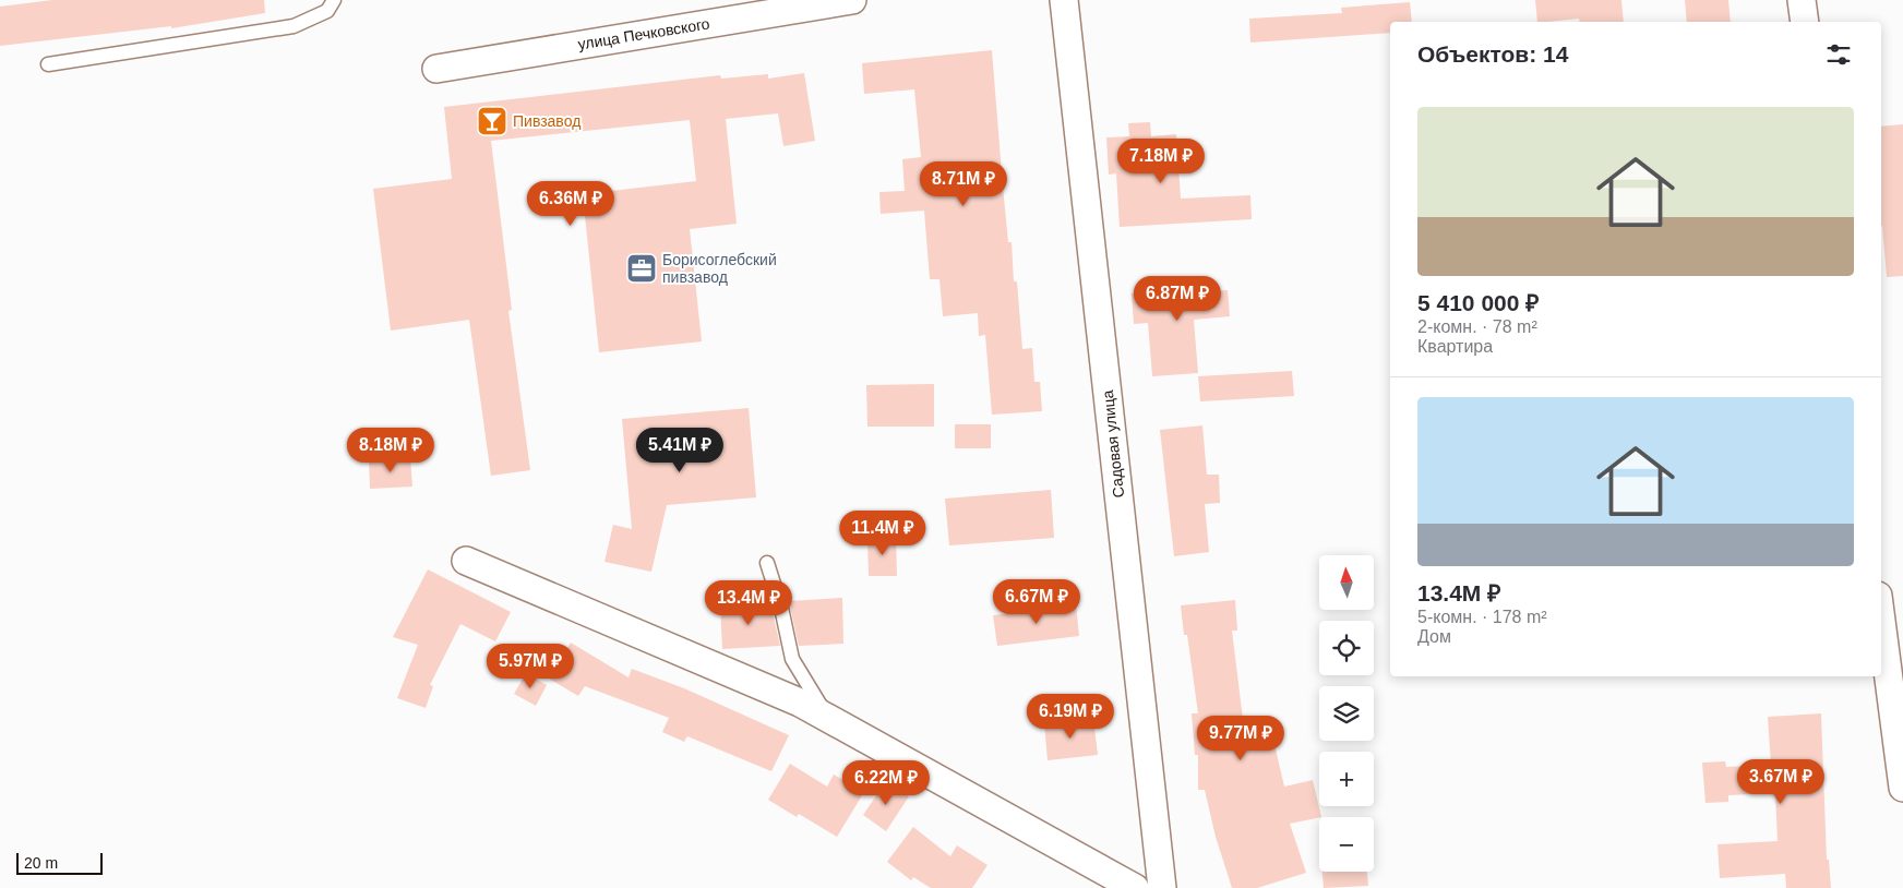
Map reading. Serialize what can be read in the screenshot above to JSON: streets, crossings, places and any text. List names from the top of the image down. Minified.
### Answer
{"streets":{"street":["улица Печковского","Садовая улица"]},"places":{"bar":["Пивзавод"],"office":["Борисоглебский пивзавод"]},"scale_bar":"20 m","north":"top","page":{"heading":"Объектов: 14","list":[{"name":"5 410 000 ₽","note":"2-комн. · 78 m² · Квартира"},{"name":"13.4M ₽","note":"5-комн. · 178 m² · Дом"}],"price":["7.18M ₽","8.71M ₽","6.36M ₽","6.87M ₽","8.18M ₽","5.41M ₽","11.4M ₽","6.67M ₽","13.4M ₽","5.97M ₽","6.19M ₽","9.77M ₽","3.67M ₽","6.22M ₽"],"map_buttons":["+","−"],"scale":"20 m"}}
